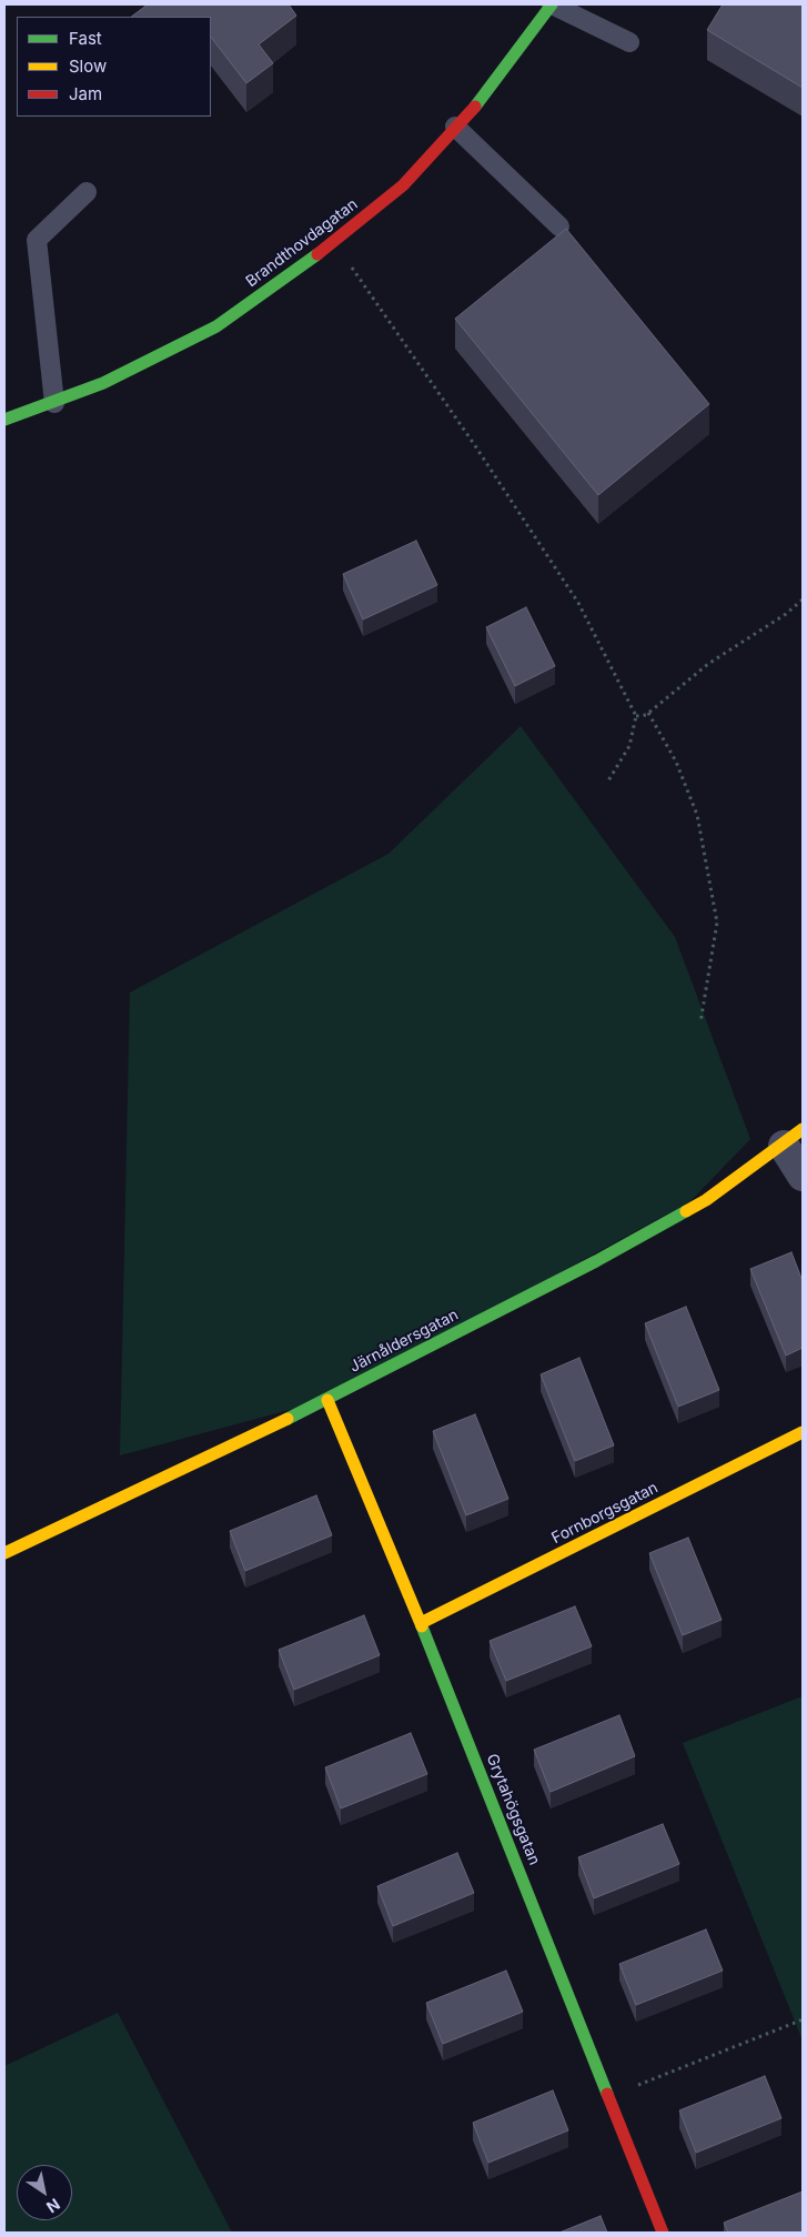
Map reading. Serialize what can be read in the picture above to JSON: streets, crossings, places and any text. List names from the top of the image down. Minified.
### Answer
{"streets":{"street":["Brandthovdagatan","Järnåldersgatan","Fornborgsgatan","Grytahögsgatan"]},"crossings":[["Järnåldersgatan","Grytahögsgatan"],["Fornborgsgatan","Grytahögsgatan"]],"legend":["Fast","Slow","Jam"],"north":"bottom right"}
